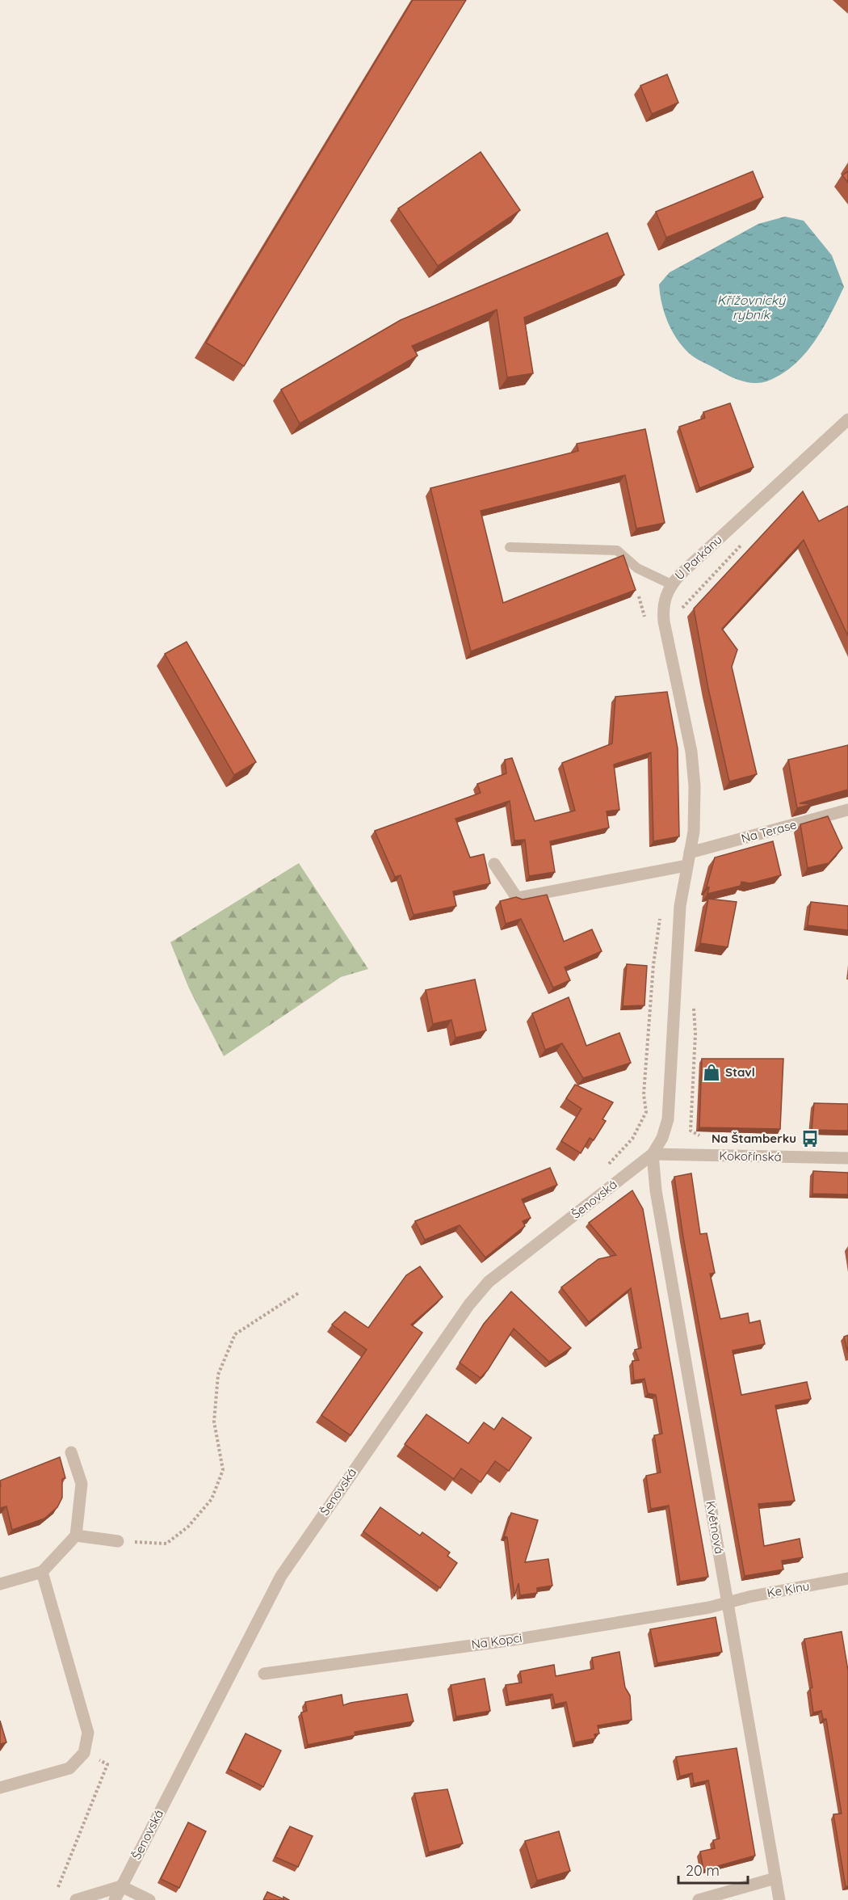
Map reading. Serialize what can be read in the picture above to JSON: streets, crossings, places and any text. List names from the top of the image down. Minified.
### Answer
{"streets":{"street":["U Parkánu","Na Terase","Kokořínská","Šenovská","Květnová","Ke Kinu","Na Kopci"]},"crossings":[["U Parkánu","Na Terase"],["Kokořínská","Šenovská"],["Kokořínská","Květnová"],["Šenovská","Květnová"],["Květnová","Ke Kinu"],["Květnová","Na Kopci"],["Ke Kinu","Na Kopci"]],"water":["Křížovnický rybník"],"places":{"shop":["Stavl"],"bus stop":["Na Štamberku"]},"scale_bar":"20 m"}
